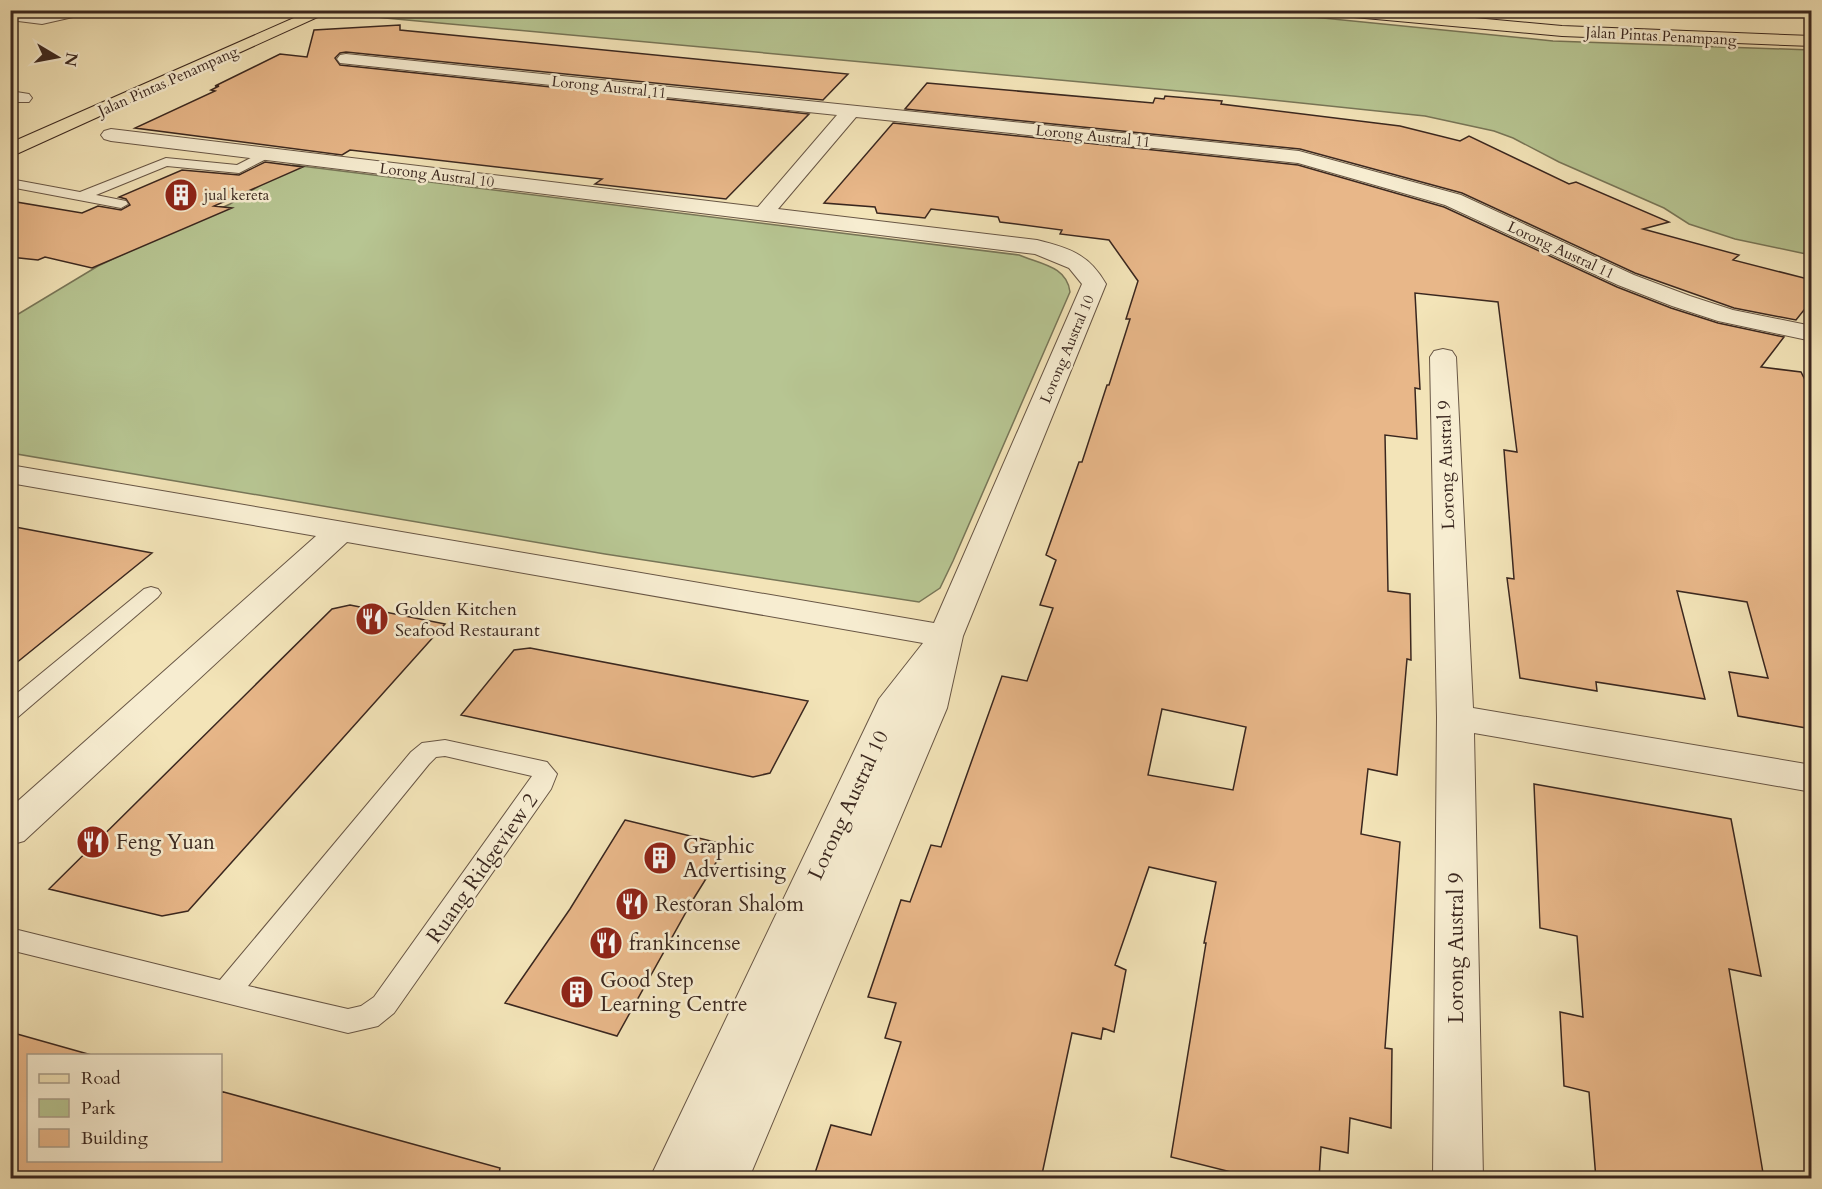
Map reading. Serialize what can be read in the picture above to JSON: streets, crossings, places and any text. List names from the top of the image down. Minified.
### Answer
{"streets":{"main road":["Jalan Pintas Penampang"],"street":["Lorong Austral 11","Lorong Austral 10","Lorong Austral 9"],"lane":["Ruang Ridgeview 2"]},"places":{"building":["jual kereta","Graphic Advertising","Good Step Learning Centre"],"restaurant":["Golden Kitchen Seafood Restaurant","Feng Yuan","Restoran Shalom","frankincense"]},"legend":["Road","Park","Building"],"north":"right"}
